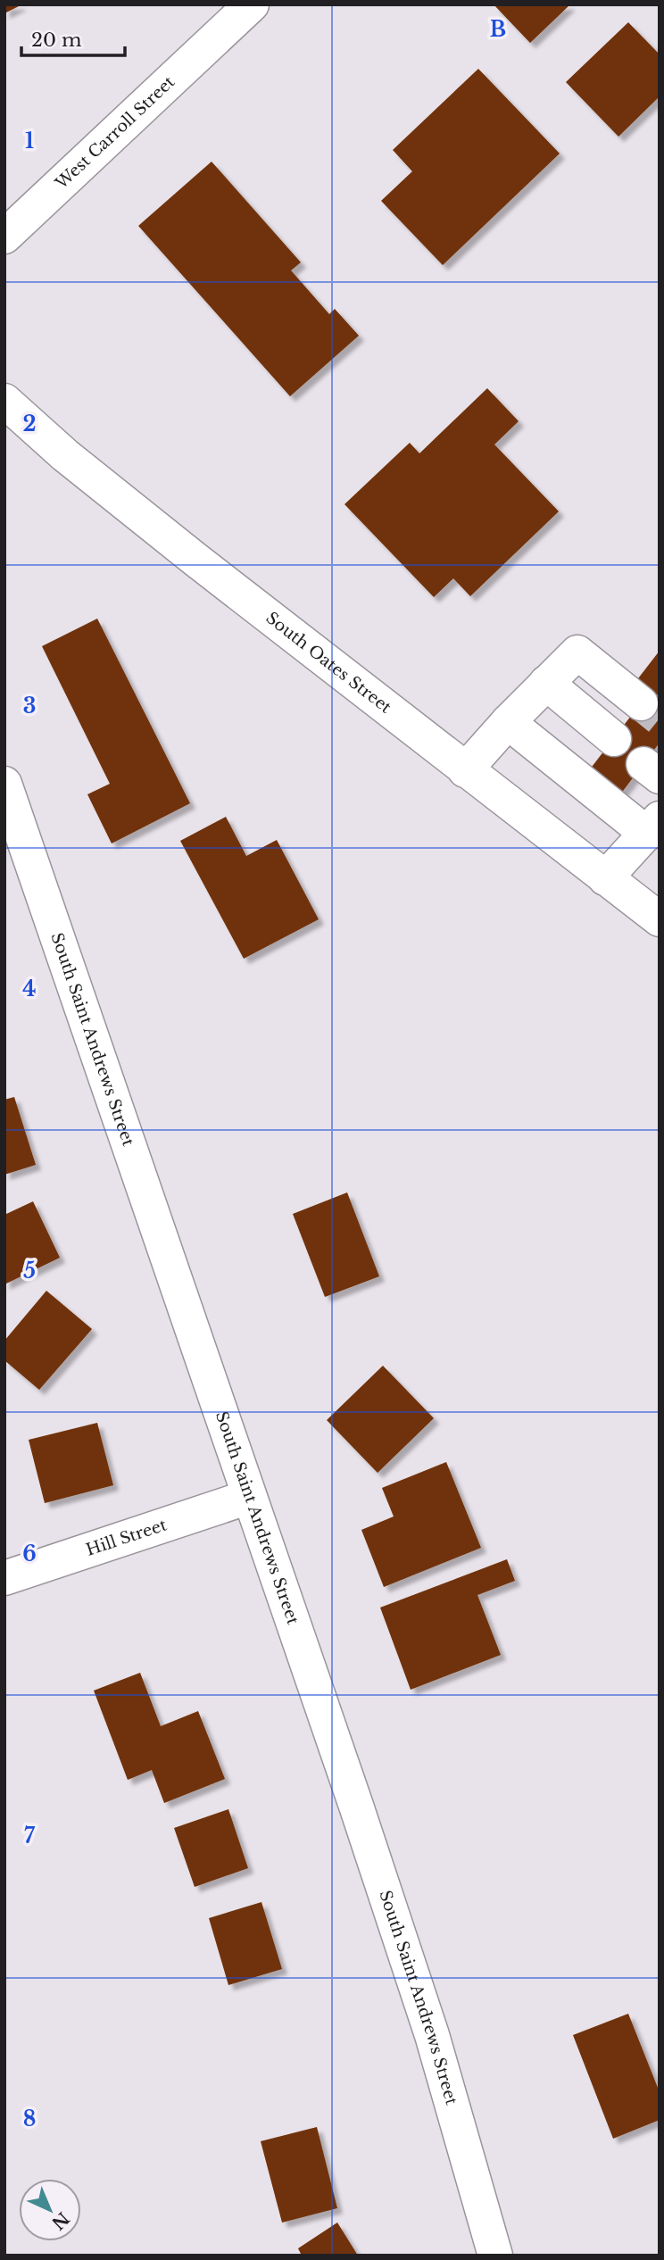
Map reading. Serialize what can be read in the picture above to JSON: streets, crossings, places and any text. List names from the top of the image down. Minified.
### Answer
{"streets":{"street":["West Carroll Street","South Oates Street","South Saint Andrews Street","Hill Street"]},"crossings":[["South Saint Andrews Street","Hill Street"]],"scale_bar":"20 m","north":"bottom right","grid":{"columns":["B"],"rows":["1","2","3","4","5","6","7","8"]}}
